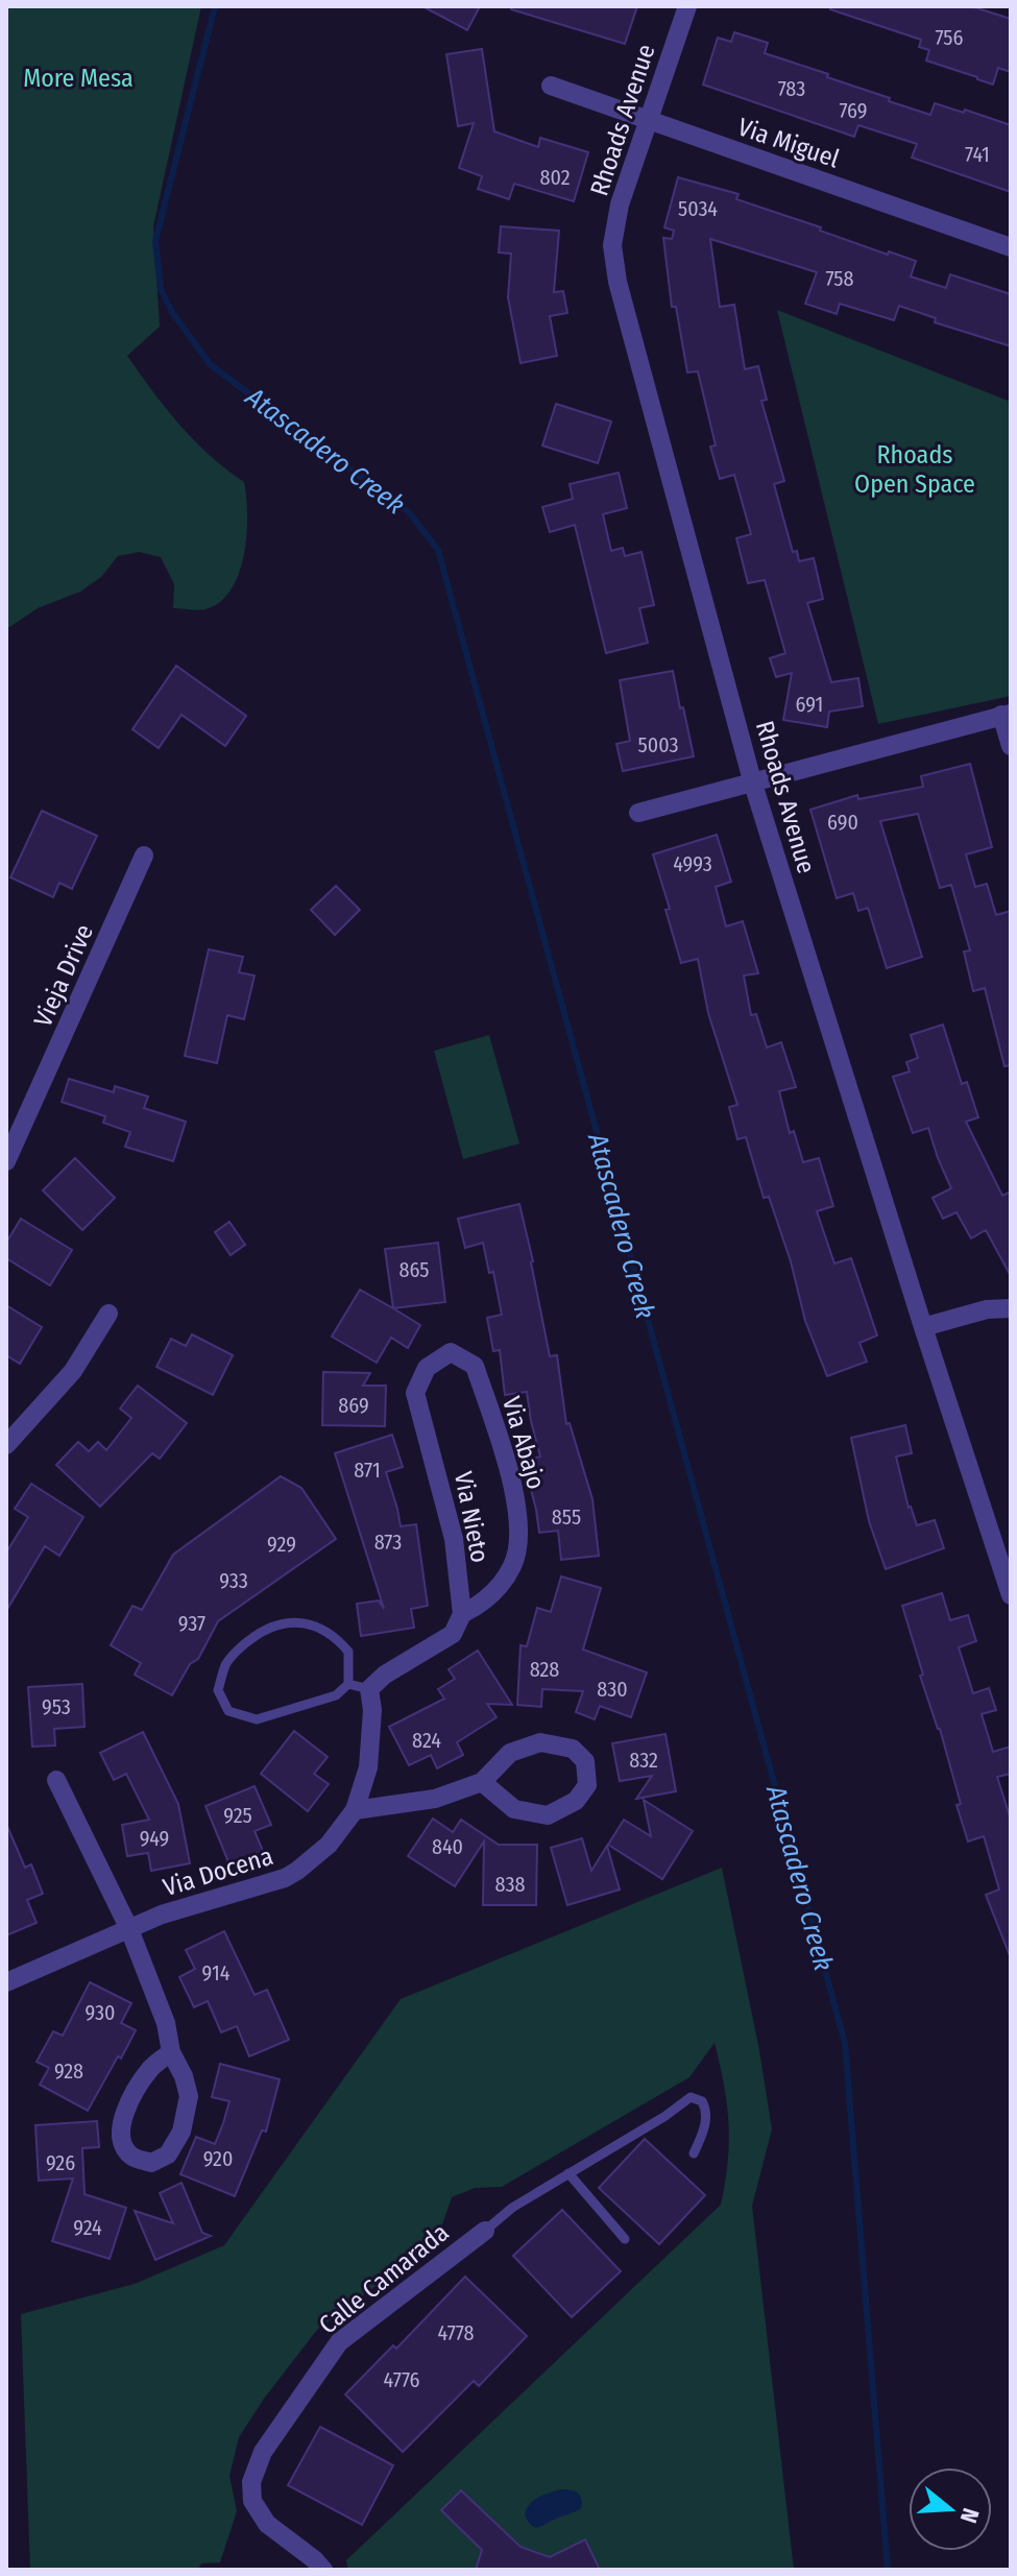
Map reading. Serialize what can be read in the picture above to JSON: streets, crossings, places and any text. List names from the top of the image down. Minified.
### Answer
{"streets":{"street":["Rhoads Avenue","Via Miguel","Vieja Drive","Via Abajo","Via Nieto","Via Docena","Calle Camarada"]},"crossings":[["Rhoads Avenue","Via Miguel"],["Via Abajo","Via Nieto"]],"water":["Atascadero Creek"],"parks":["More Mesa","Rhoads Open Space"],"house_numbers":["756","783","769","741","802","5034","758","691","5003","690","4993","865","869","871","855","873","929","933","937","828","830","953","824","832","925","949","840","838","914","930","928","920","926","924","4778","4776"],"north":"right"}
